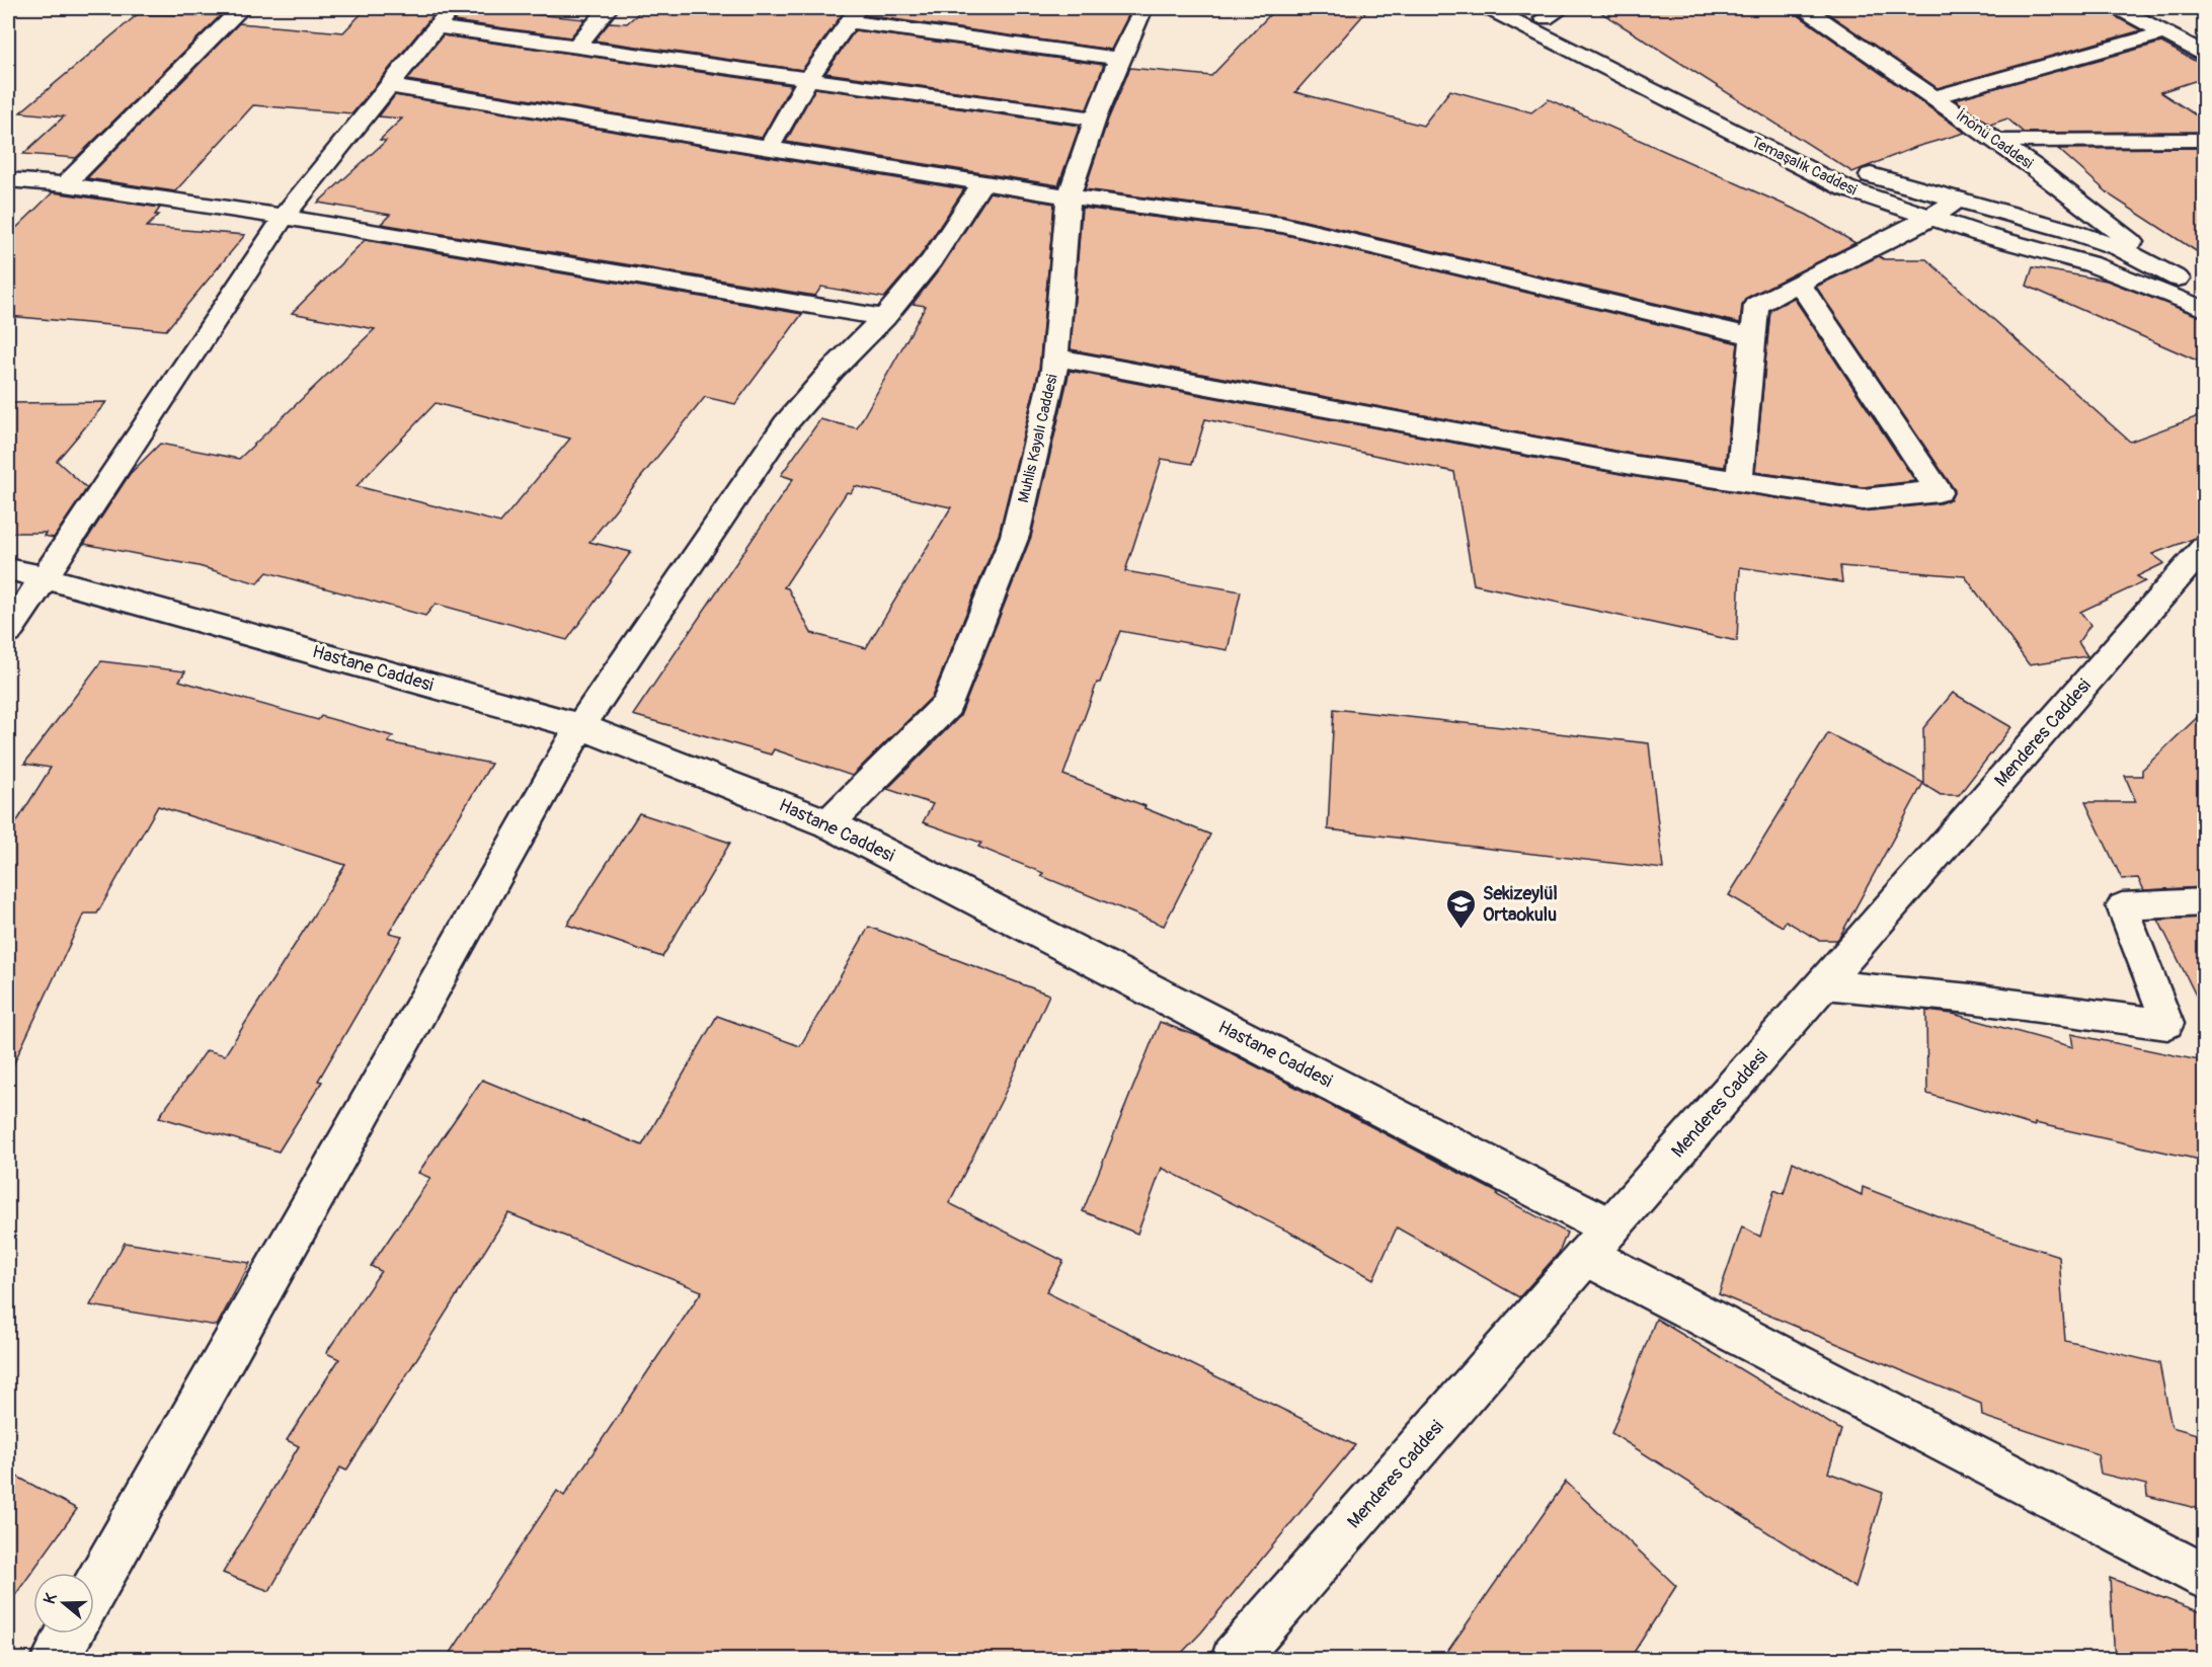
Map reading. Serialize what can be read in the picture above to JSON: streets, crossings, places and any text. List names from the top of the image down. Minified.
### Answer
{"streets":{"street":["İnönü Caddesi","Temaşalık Caddesi","Muhlis Kayalı Caddesi","Hastane Caddesi","Menderes Caddesi"]},"crossings":[["İnönü Caddesi","Temaşalık Caddesi"],["Muhlis Kayalı Caddesi","Hastane Caddesi"],["Hastane Caddesi","Menderes Caddesi"]],"places":{"school or university":["Sekizeylül Ortaokulu"]},"north":"left"}
